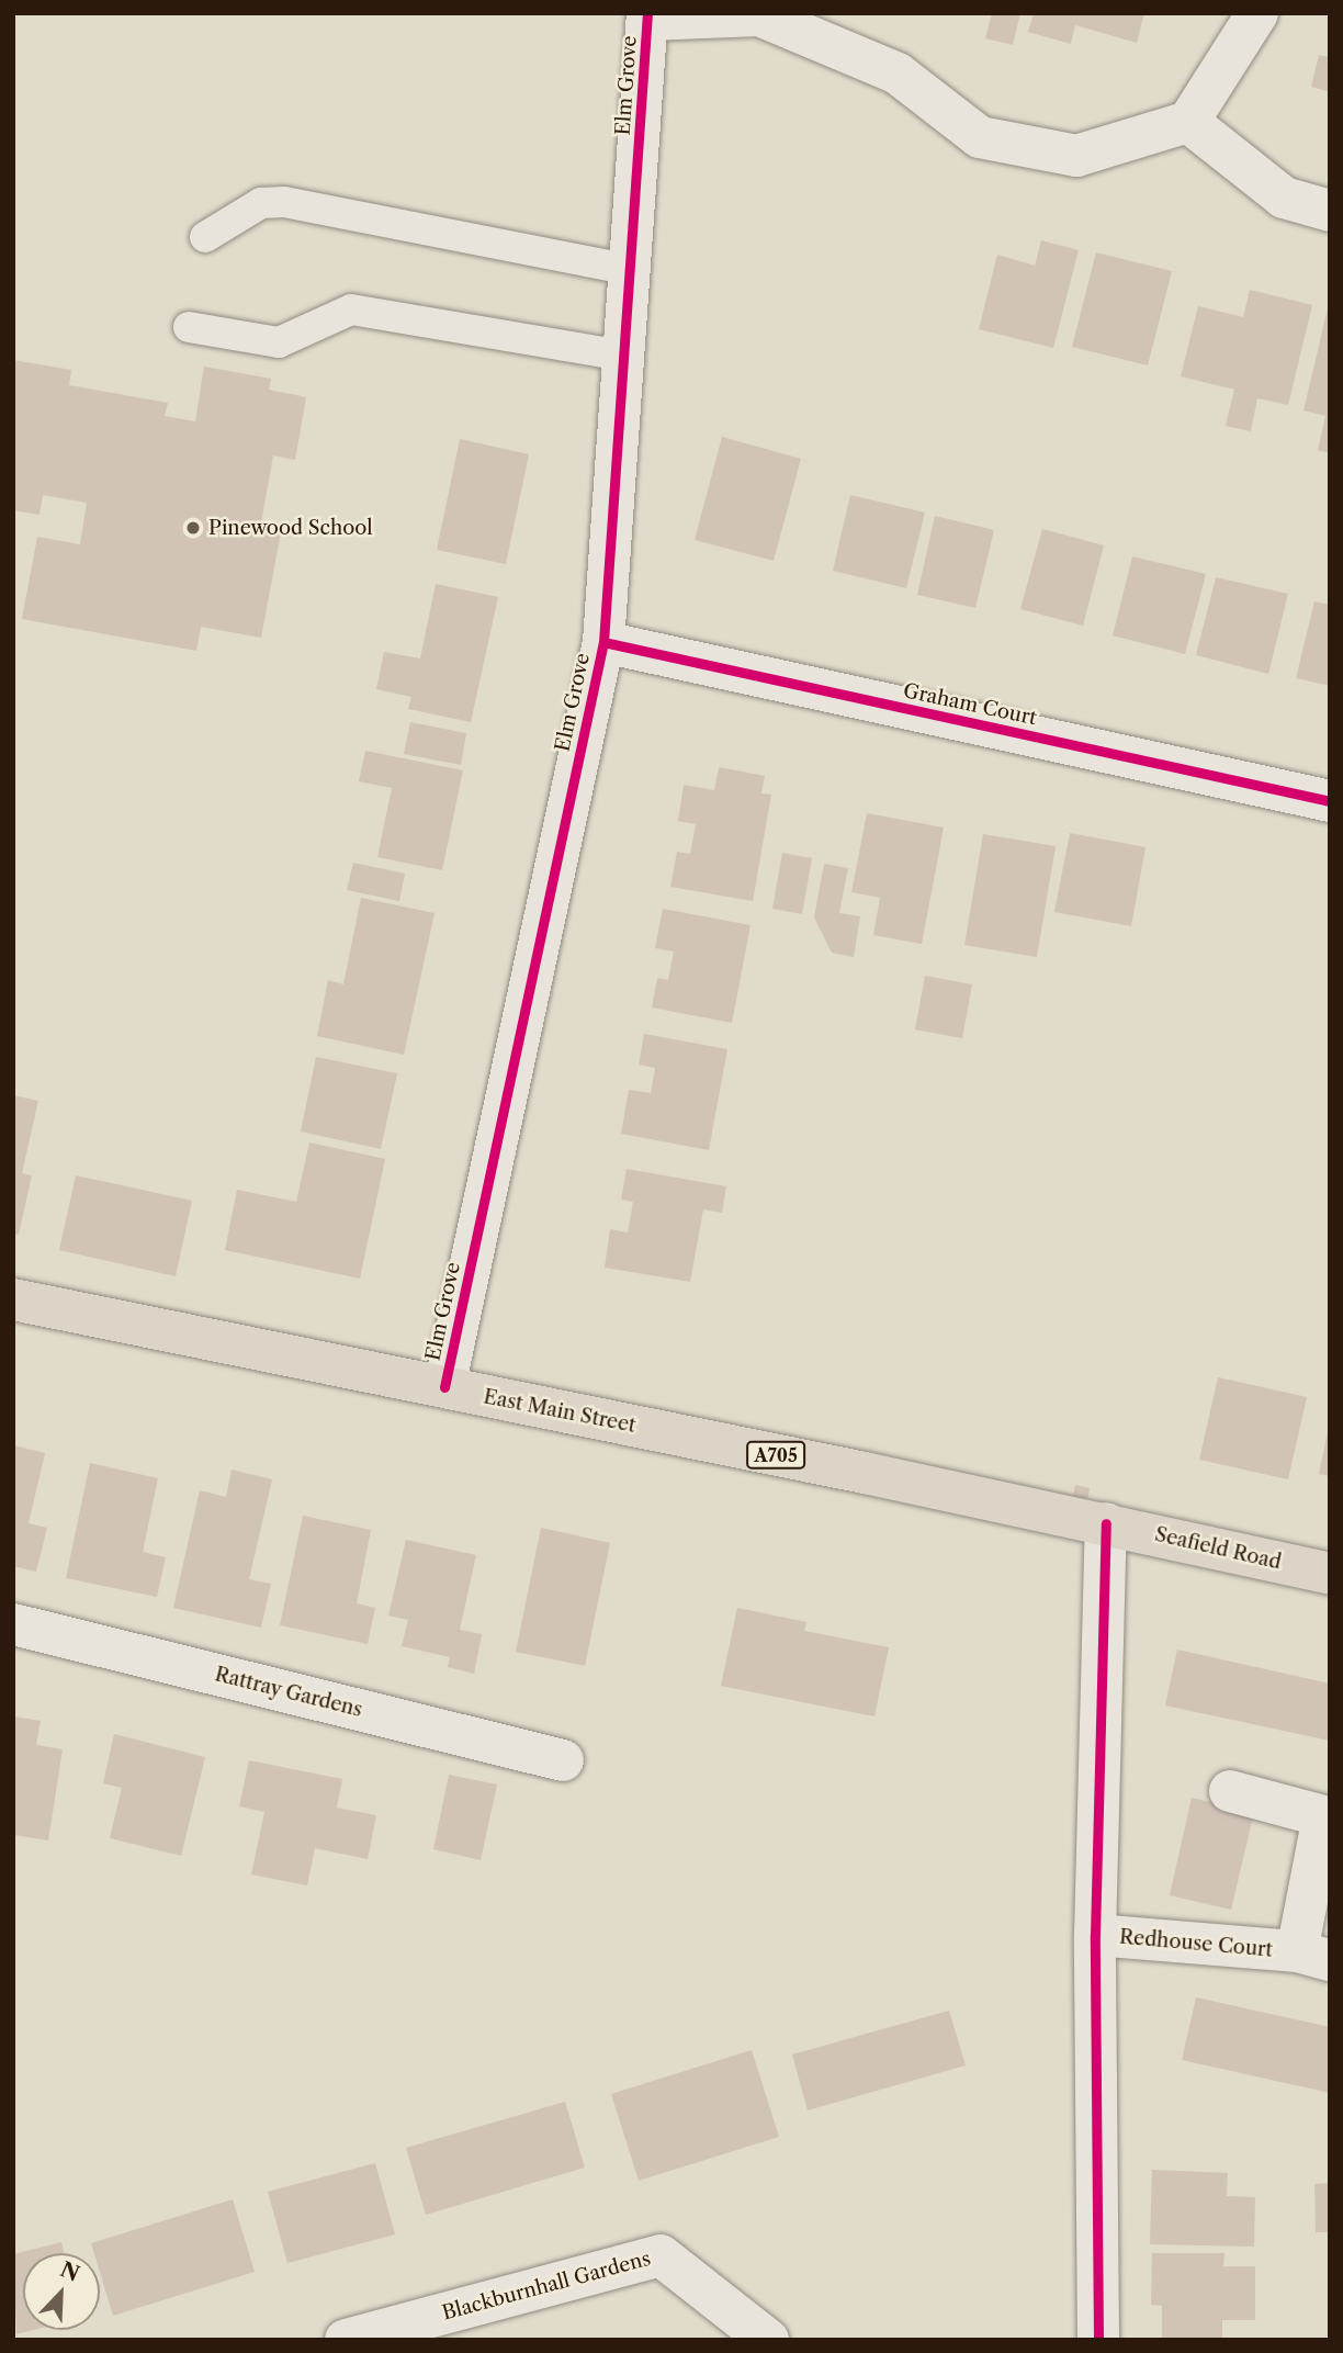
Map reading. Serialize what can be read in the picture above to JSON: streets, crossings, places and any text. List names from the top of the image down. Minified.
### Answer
{"streets":{"main road":["East Main Street","A705","Seafield Road"],"street":["Elm Grove","Graham Court","Rattray Gardens","Redhouse Court","Blackburnhall Gardens"]},"crossings":[["Elm Grove","Graham Court"],["Elm Grove","East Main Street"],["East Main Street","Seafield Road"]],"places":["Pinewood School"],"north":"top right"}
